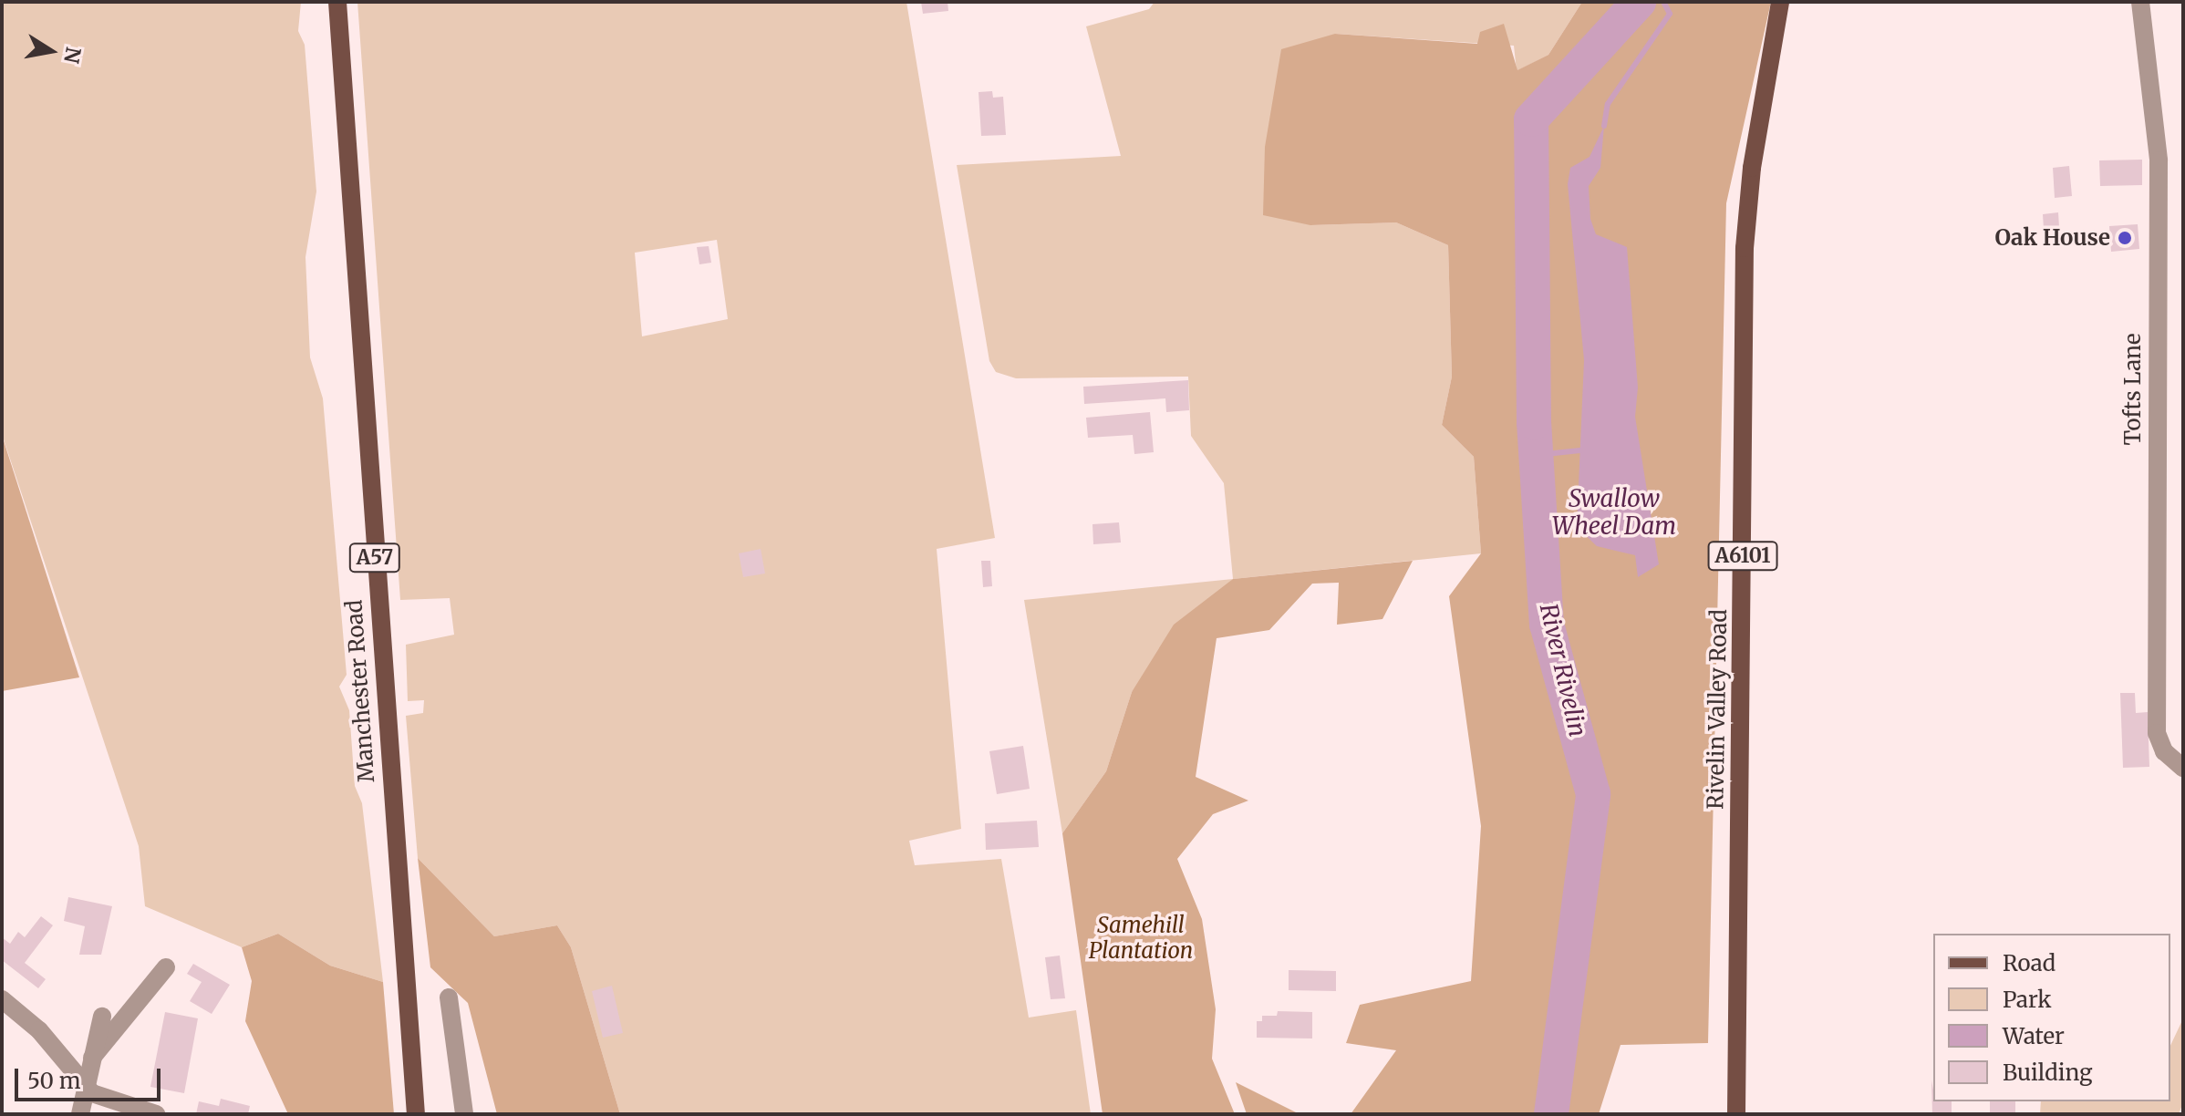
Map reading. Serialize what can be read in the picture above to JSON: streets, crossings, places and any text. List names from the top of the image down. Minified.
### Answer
{"streets":{"main road":["A6101","A57","Manchester Road","Rivelin Valley Road"],"street":["Tofts Lane"]},"water":["Swallow Wheel Dam","River Rivelin"],"parks":["Samehill Plantation"],"places":["Oak House"],"legend":["Road","Park","Water","Building"],"scale_bar":"50 m","north":"right"}
